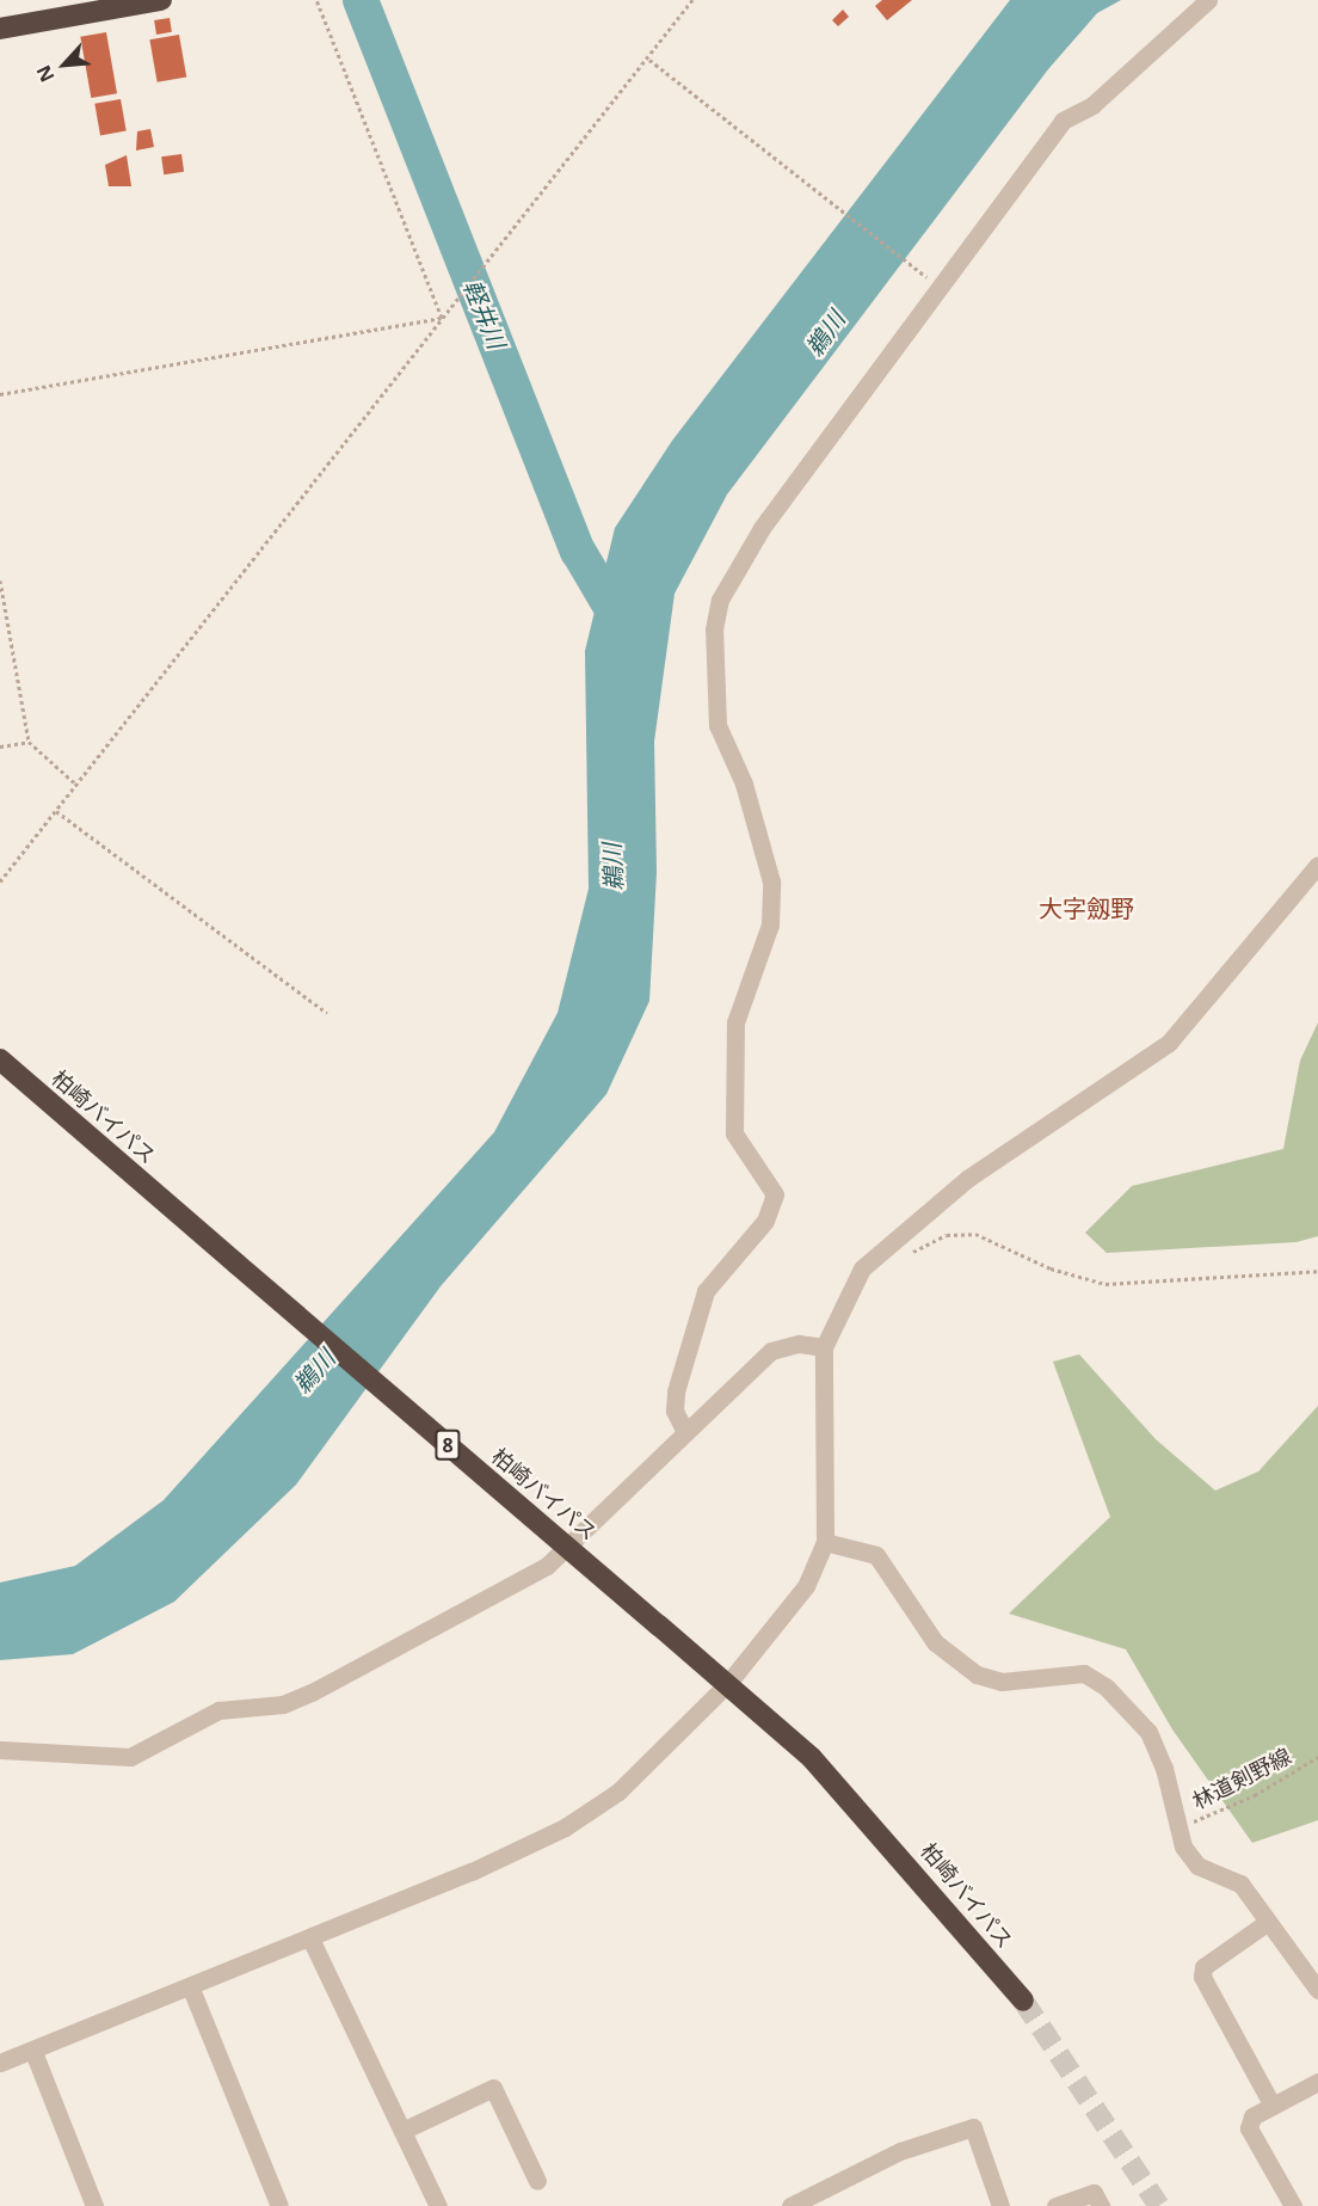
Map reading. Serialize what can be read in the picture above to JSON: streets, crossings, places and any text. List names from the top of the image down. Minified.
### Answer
{"streets":{"highway":["柏崎バイパス","8"],"path":["林道剣野線"]},"districts":["大字劔野"],"water":["軽井川","鵜川"],"north":"bottom left"}
